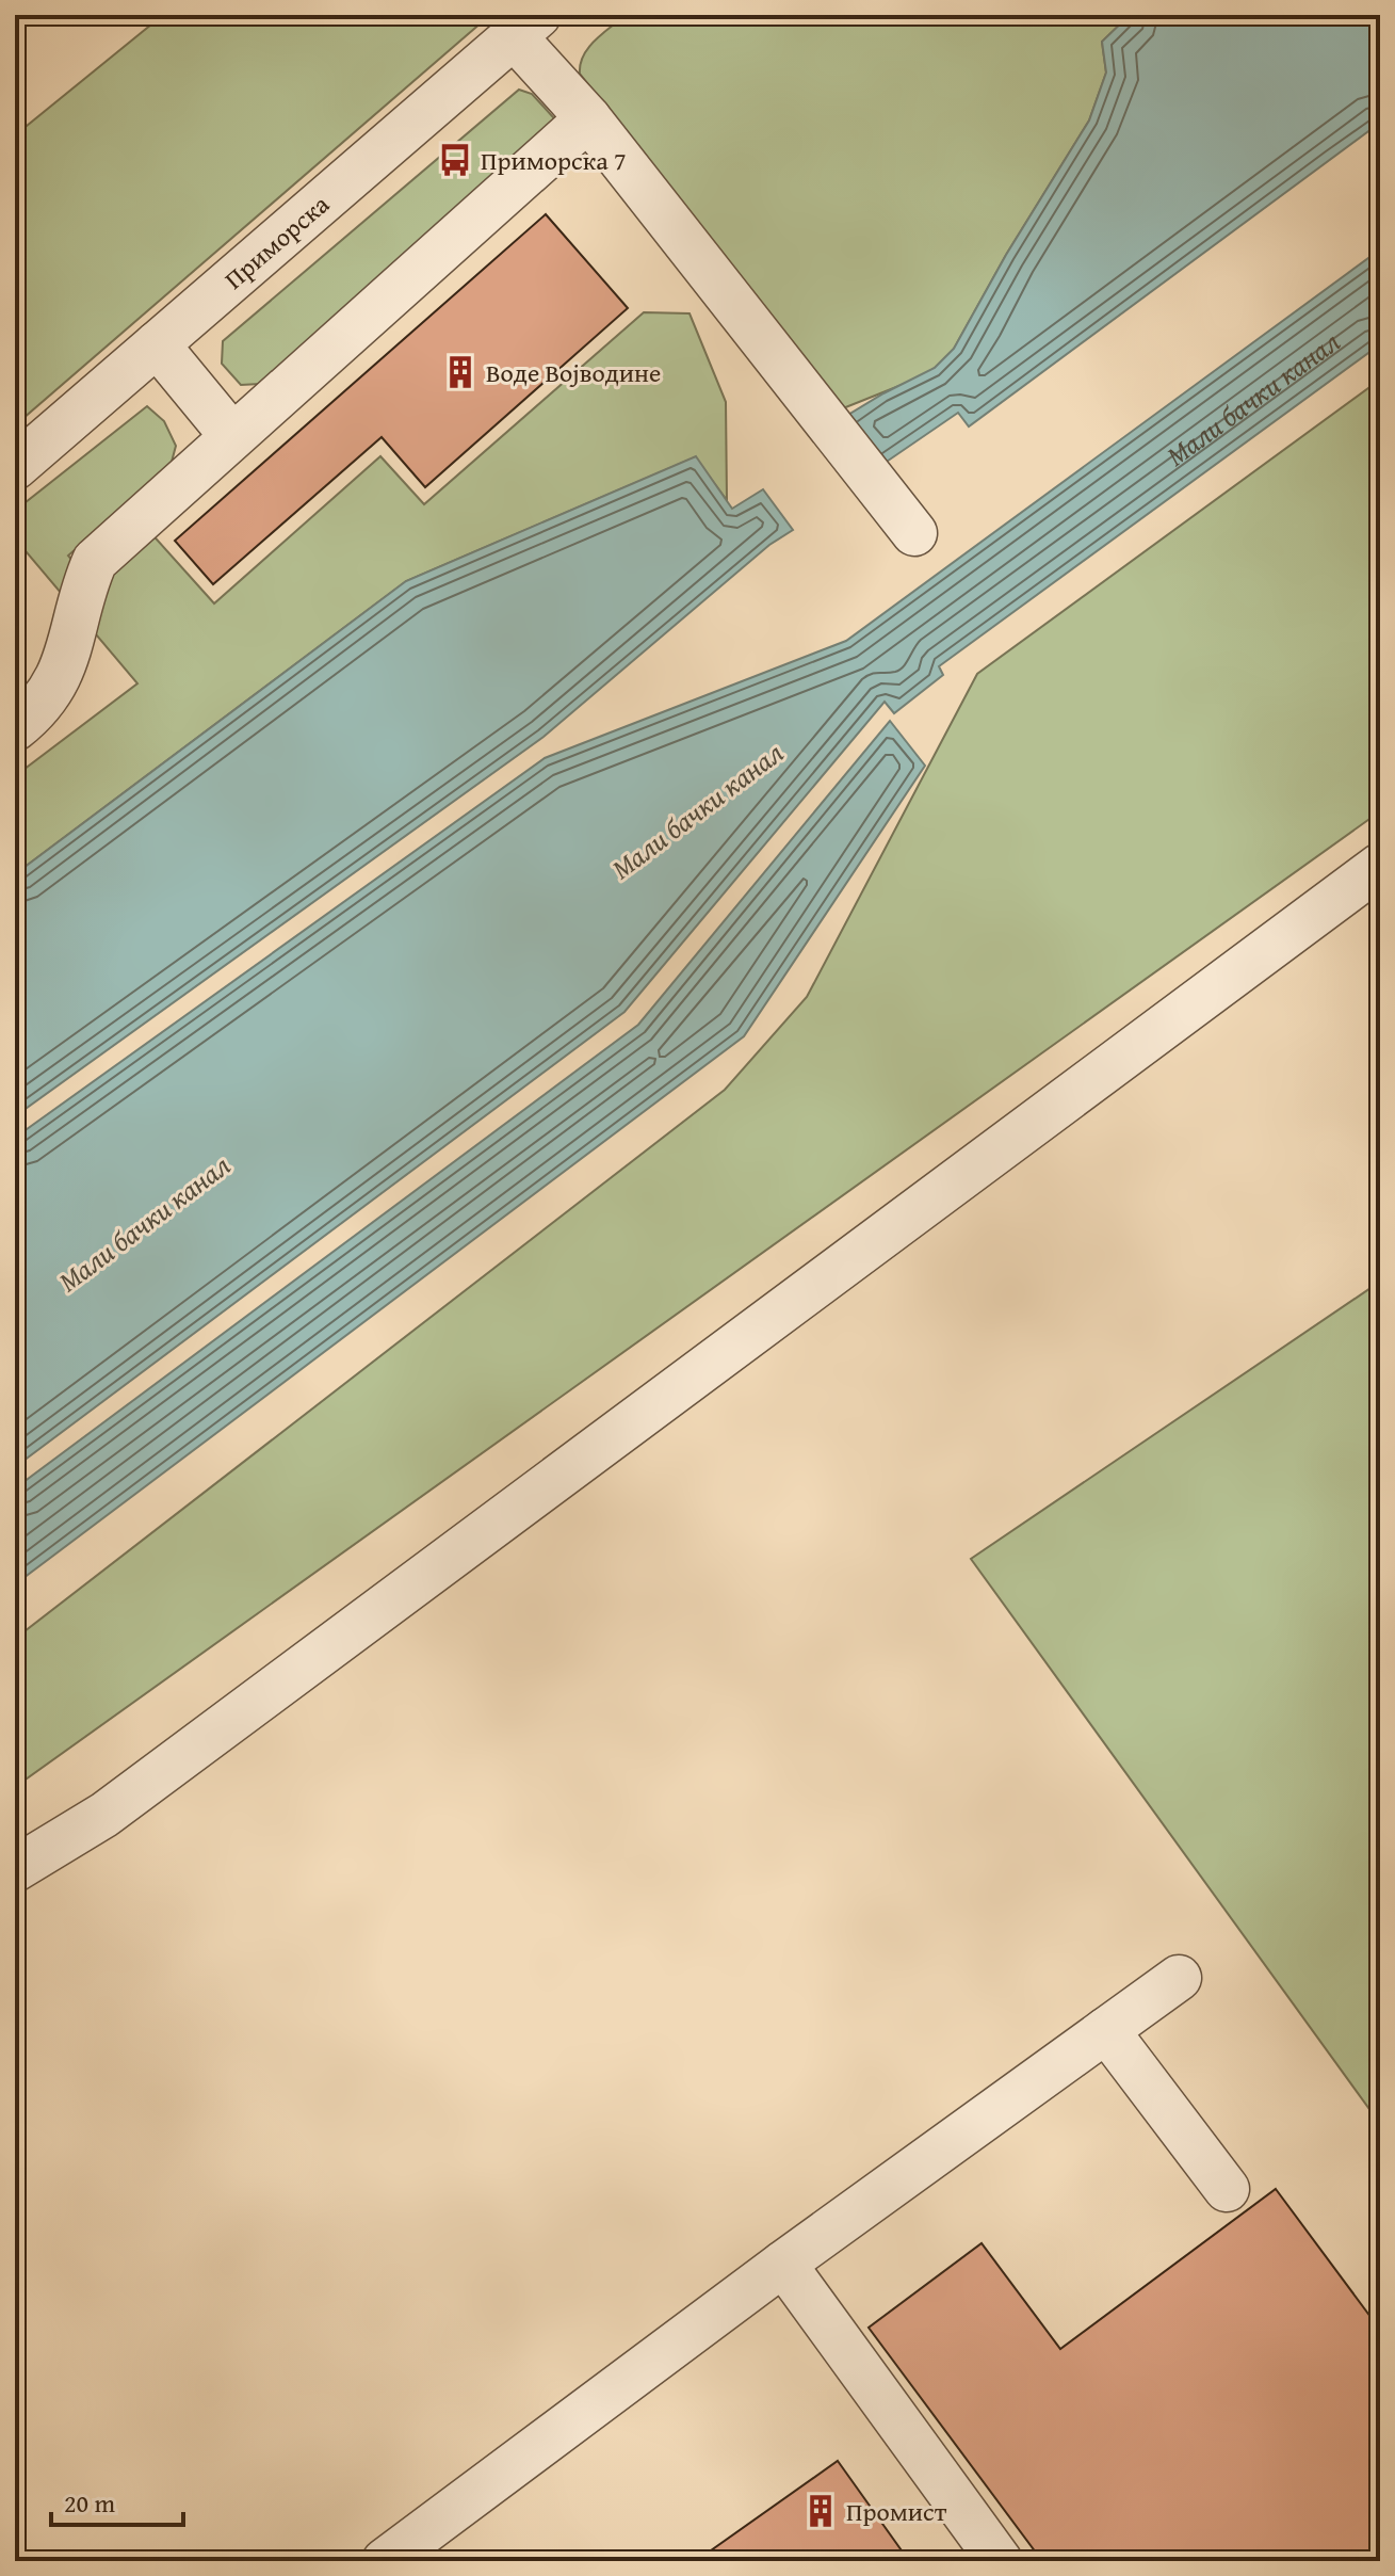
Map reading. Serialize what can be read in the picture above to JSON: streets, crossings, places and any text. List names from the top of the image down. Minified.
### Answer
{"streets":{"street":["Приморска"]},"water":["Мали бачки канал"],"places":{"bus stop":["Приморска 7"],"building":["Воде Војводине","Промист"]},"scale_bar":"20 m"}
